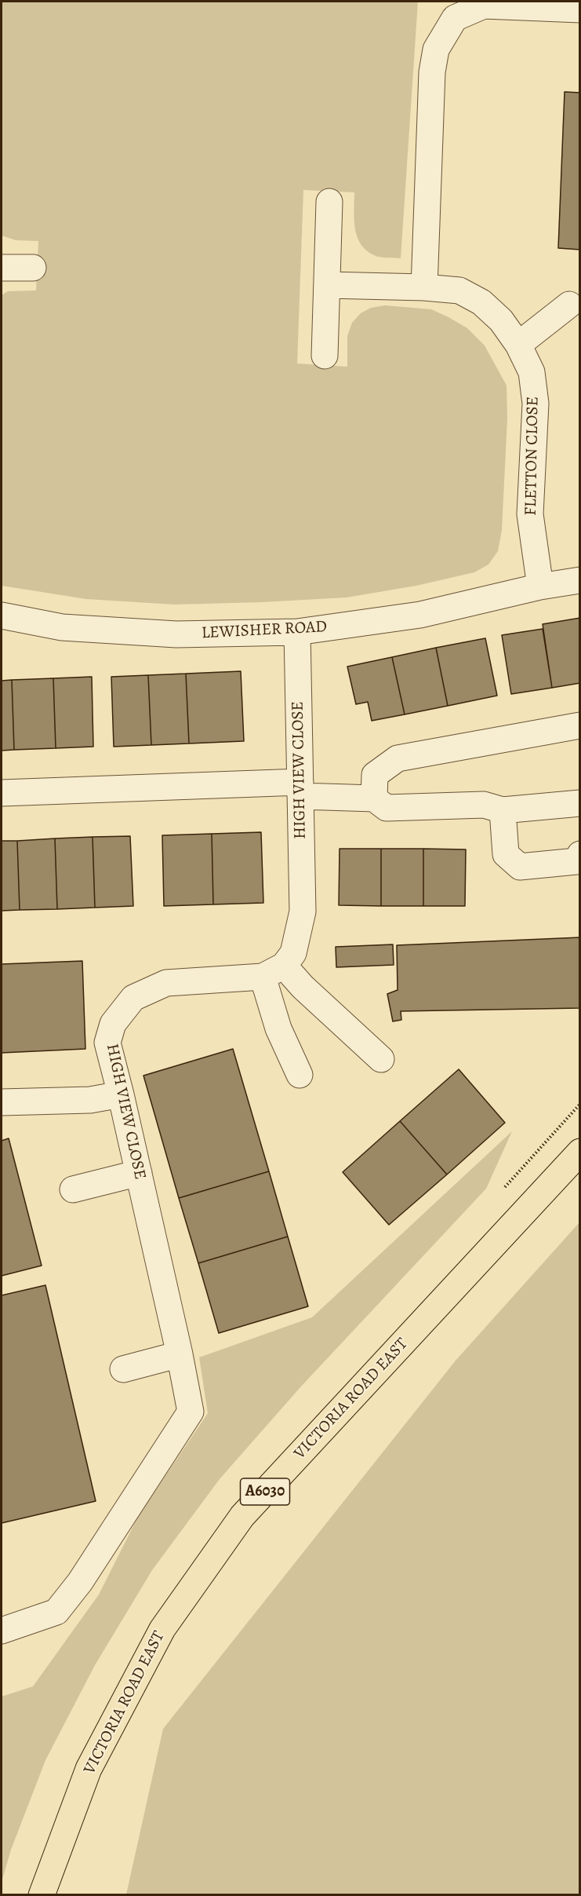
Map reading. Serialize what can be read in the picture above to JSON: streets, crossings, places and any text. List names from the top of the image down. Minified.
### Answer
{"streets":{"highway":["VICTORIA ROAD EAST","A6030"],"street":["FLETTON CLOSE","LEWISHER ROAD","HIGH VIEW CLOSE"]},"crossings":[["FLETTON CLOSE","LEWISHER ROAD"],["LEWISHER ROAD","HIGH VIEW CLOSE"]]}
